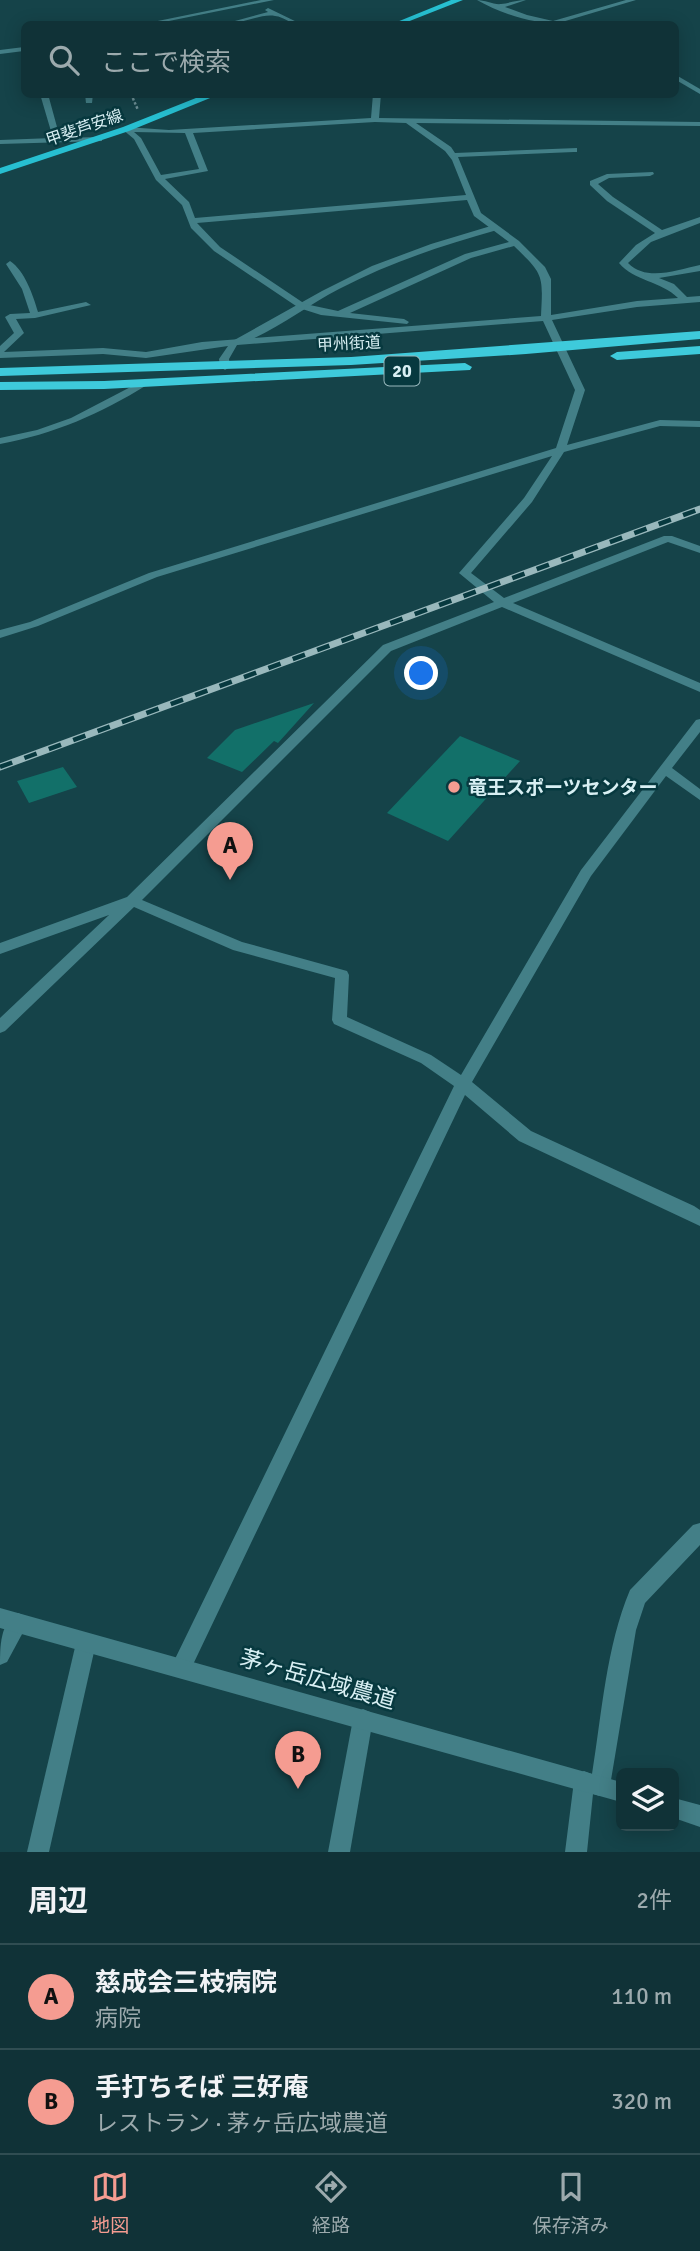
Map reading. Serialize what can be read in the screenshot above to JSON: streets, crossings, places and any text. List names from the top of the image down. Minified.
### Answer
{"streets":{"highway":["甲州街道","20"],"main road":["甲斐芦安線"],"street":["茅ヶ岳広域農道"]},"crossings":[["甲州街道","20"]],"places":["竜王スポーツセンター"],"page":{"search":"ここで検索","pins":["A","B"],"heading":["周辺","2件"],"list":[{"mark":"A","name":"慈成会三枝病院","note":"病院","value":"110 m"},{"mark":"B","name":"手打ちそば 三好庵","note":"レストラン · 茅ヶ岳広域農道","value":"320 m"}],"nav":["地図","経路","保存済み"]}}
